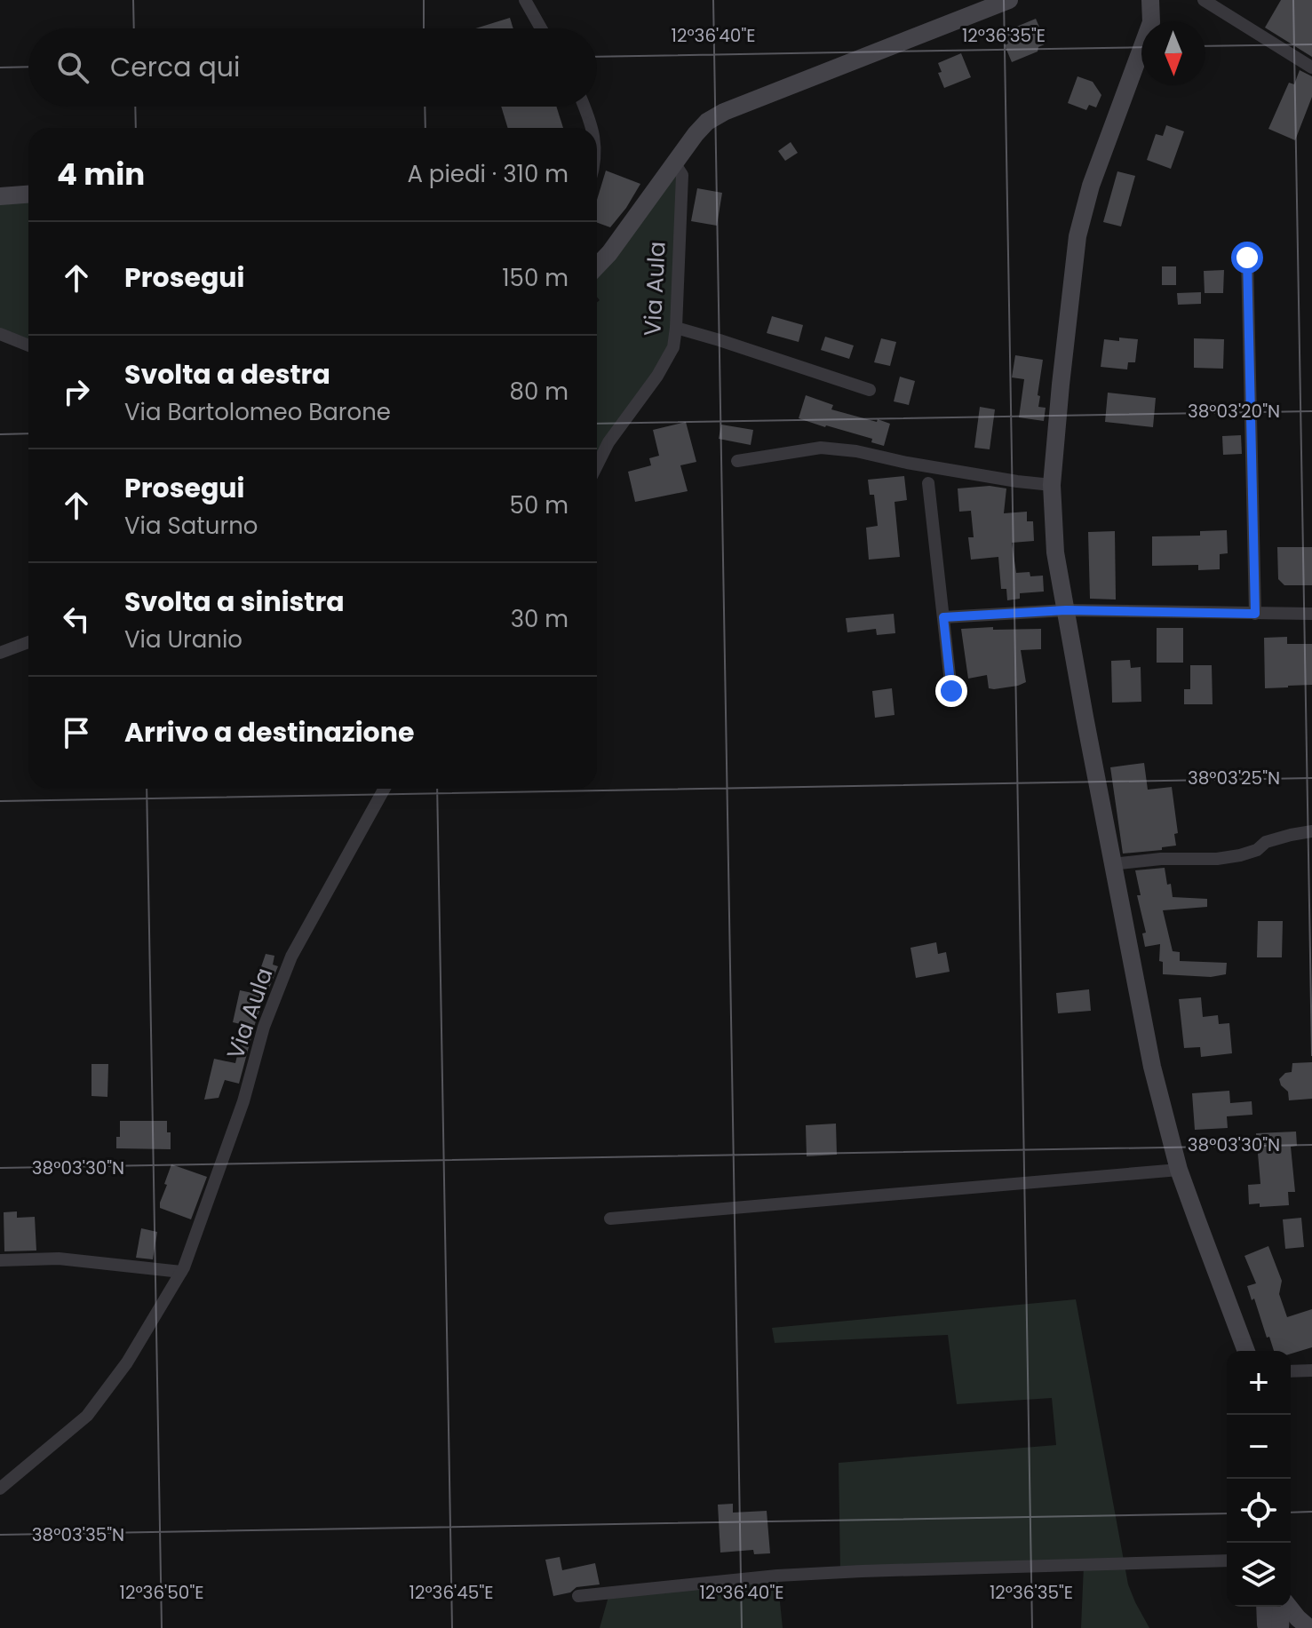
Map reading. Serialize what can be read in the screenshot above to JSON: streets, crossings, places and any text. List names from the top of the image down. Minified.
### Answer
{"streets":{"street":["Via Aula"]},"north":"bottom","page":{"search":"Cerca qui","heading":["4 min","A piedi · 310 m"],"list":[["Prosegui","150 m"],["Svolta a destra","Via Bartolomeo Barone","80 m"],["Prosegui","Via Saturno","50 m"],["Svolta a sinistra","Via Uranio","30 m"],"Arrivo a destinazione"],"map_buttons":["+","−"]},"coordinates":["12°36'40\"E","12°36'35\"E","38°03'20\"N","38°03'25\"N","38°03'30\"N","38°03'35\"N","12°36'50\"E","12°36'45\"E"]}
